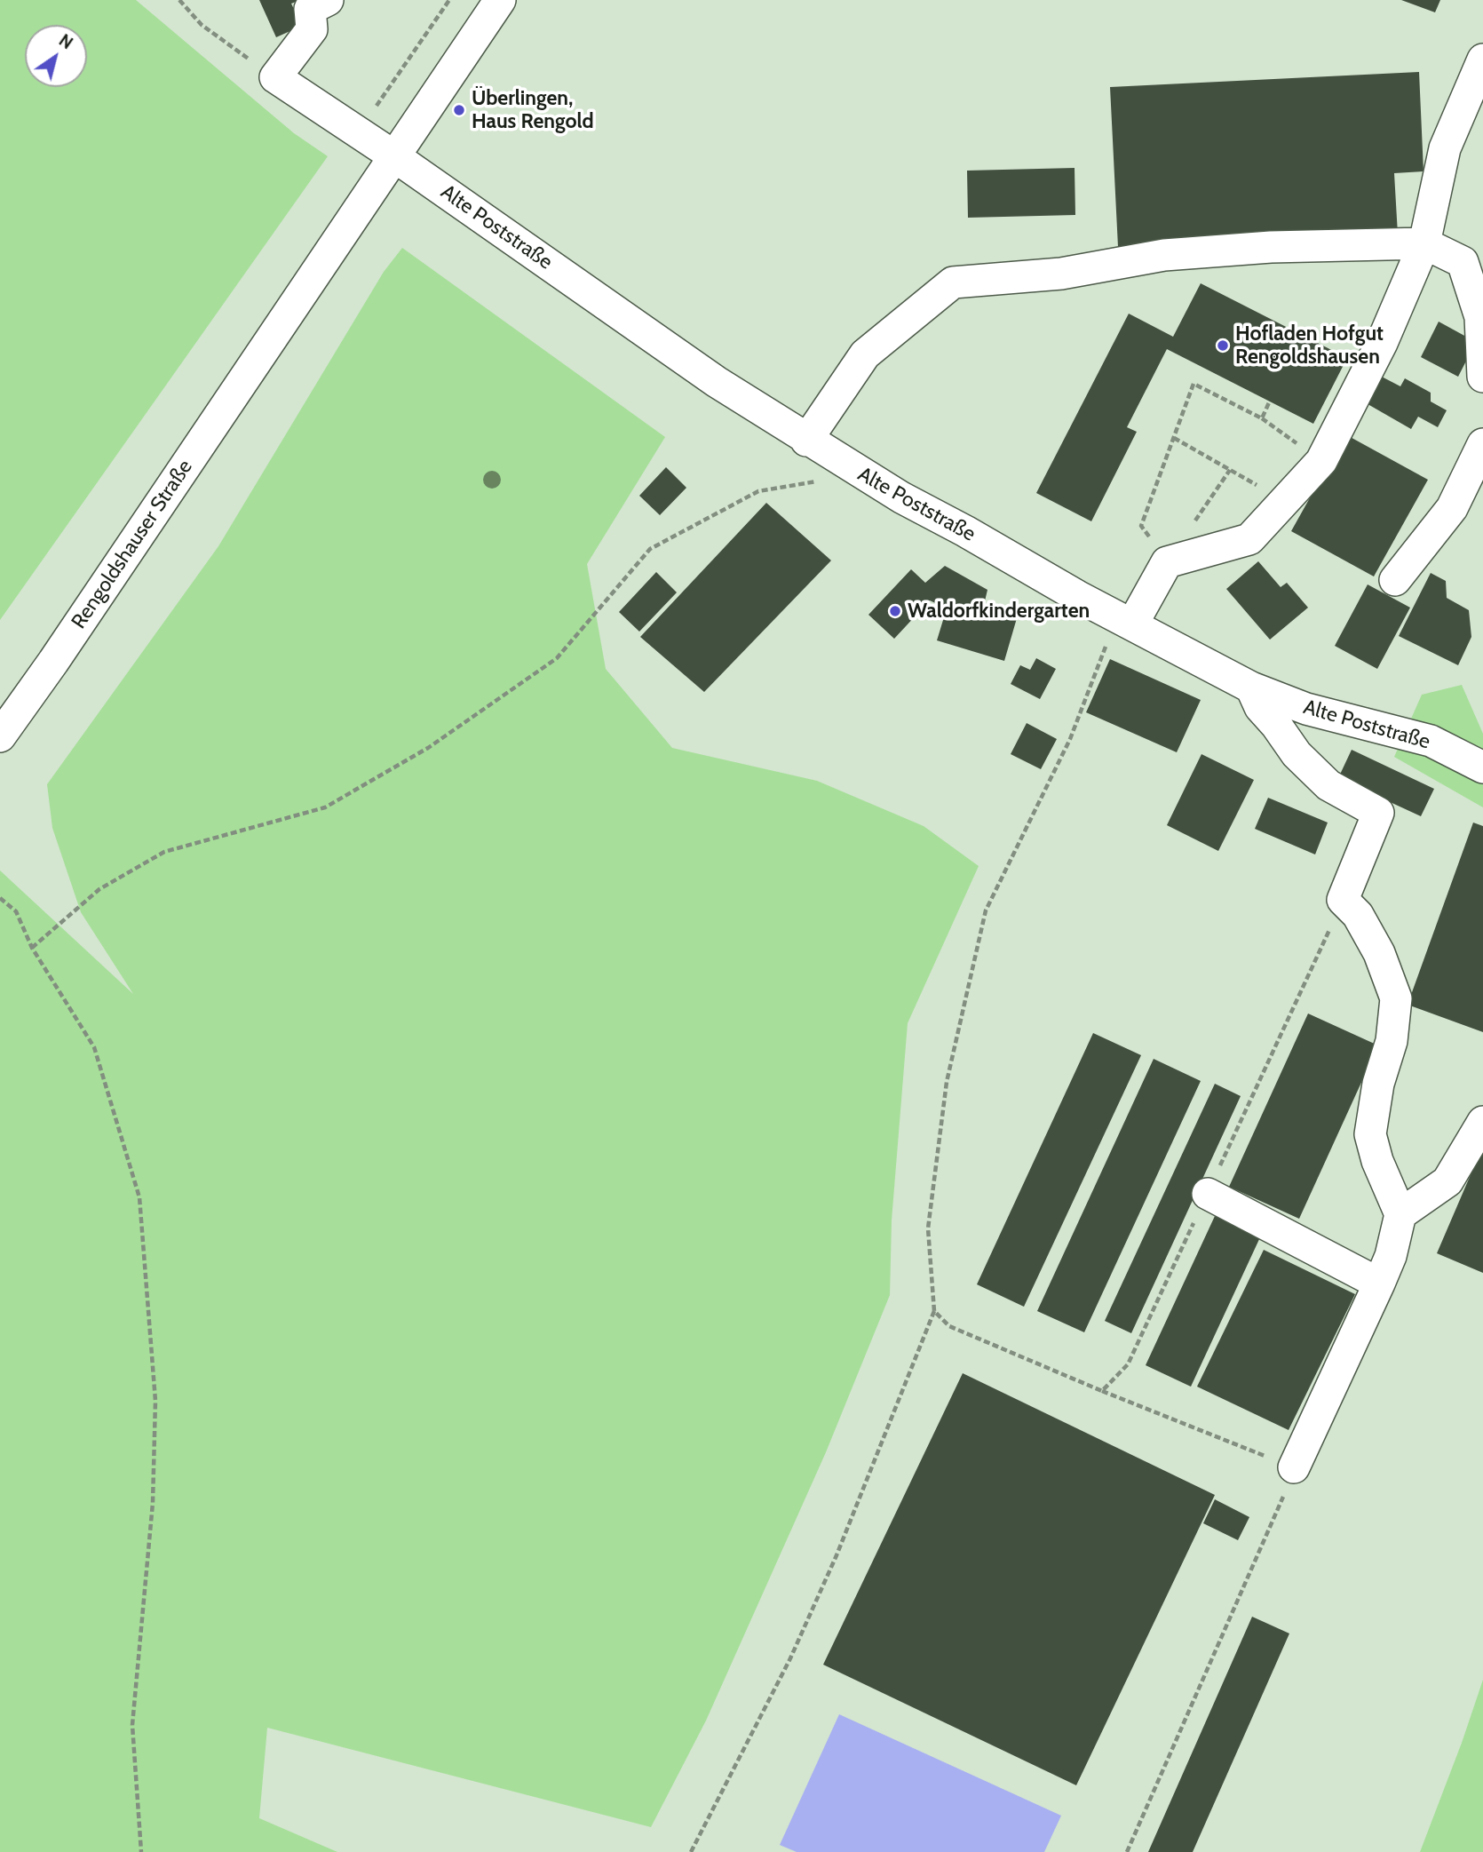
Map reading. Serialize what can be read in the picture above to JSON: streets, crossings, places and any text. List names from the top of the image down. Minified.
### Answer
{"streets":{"street":["Alte Poststraße","Rengoldshauser Straße"]},"crossings":[["Alte Poststraße","Rengoldshauser Straße"]],"places":["Überlingen, Haus Rengold","Hofladen Hofgut Rengoldshausen","Waldorfkindergarten"],"north":"top right"}
